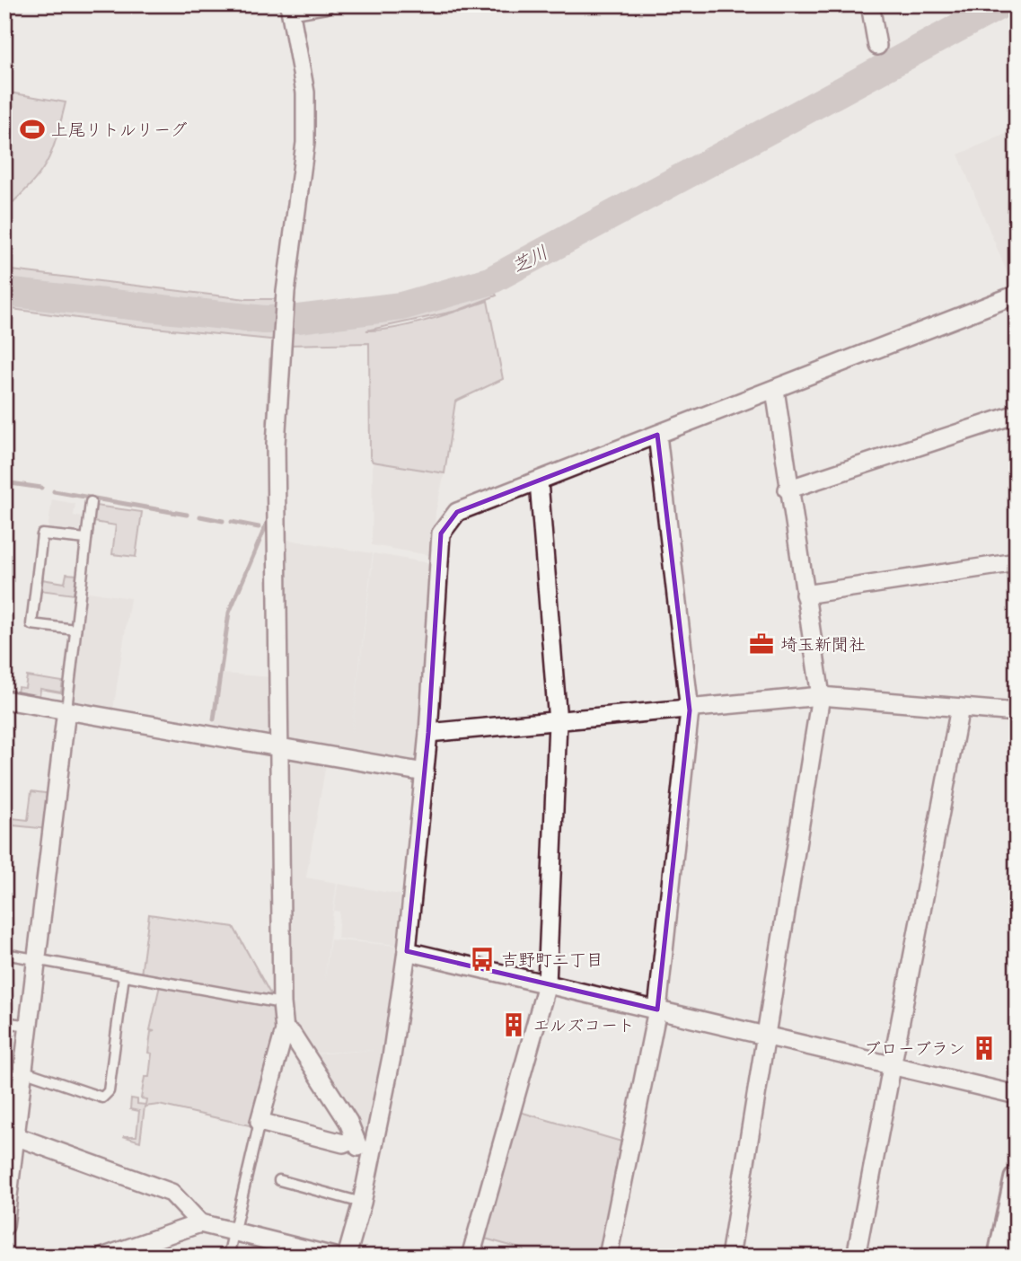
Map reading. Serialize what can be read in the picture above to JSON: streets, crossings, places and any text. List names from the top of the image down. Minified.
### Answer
{"water":["芝川"],"places":{"sports":["上尾リトルリーグ"],"office":["埼玉新聞社"],"bus stop":["吉野町二丁目"],"building":["エルズコート","ブローブラン"]}}
